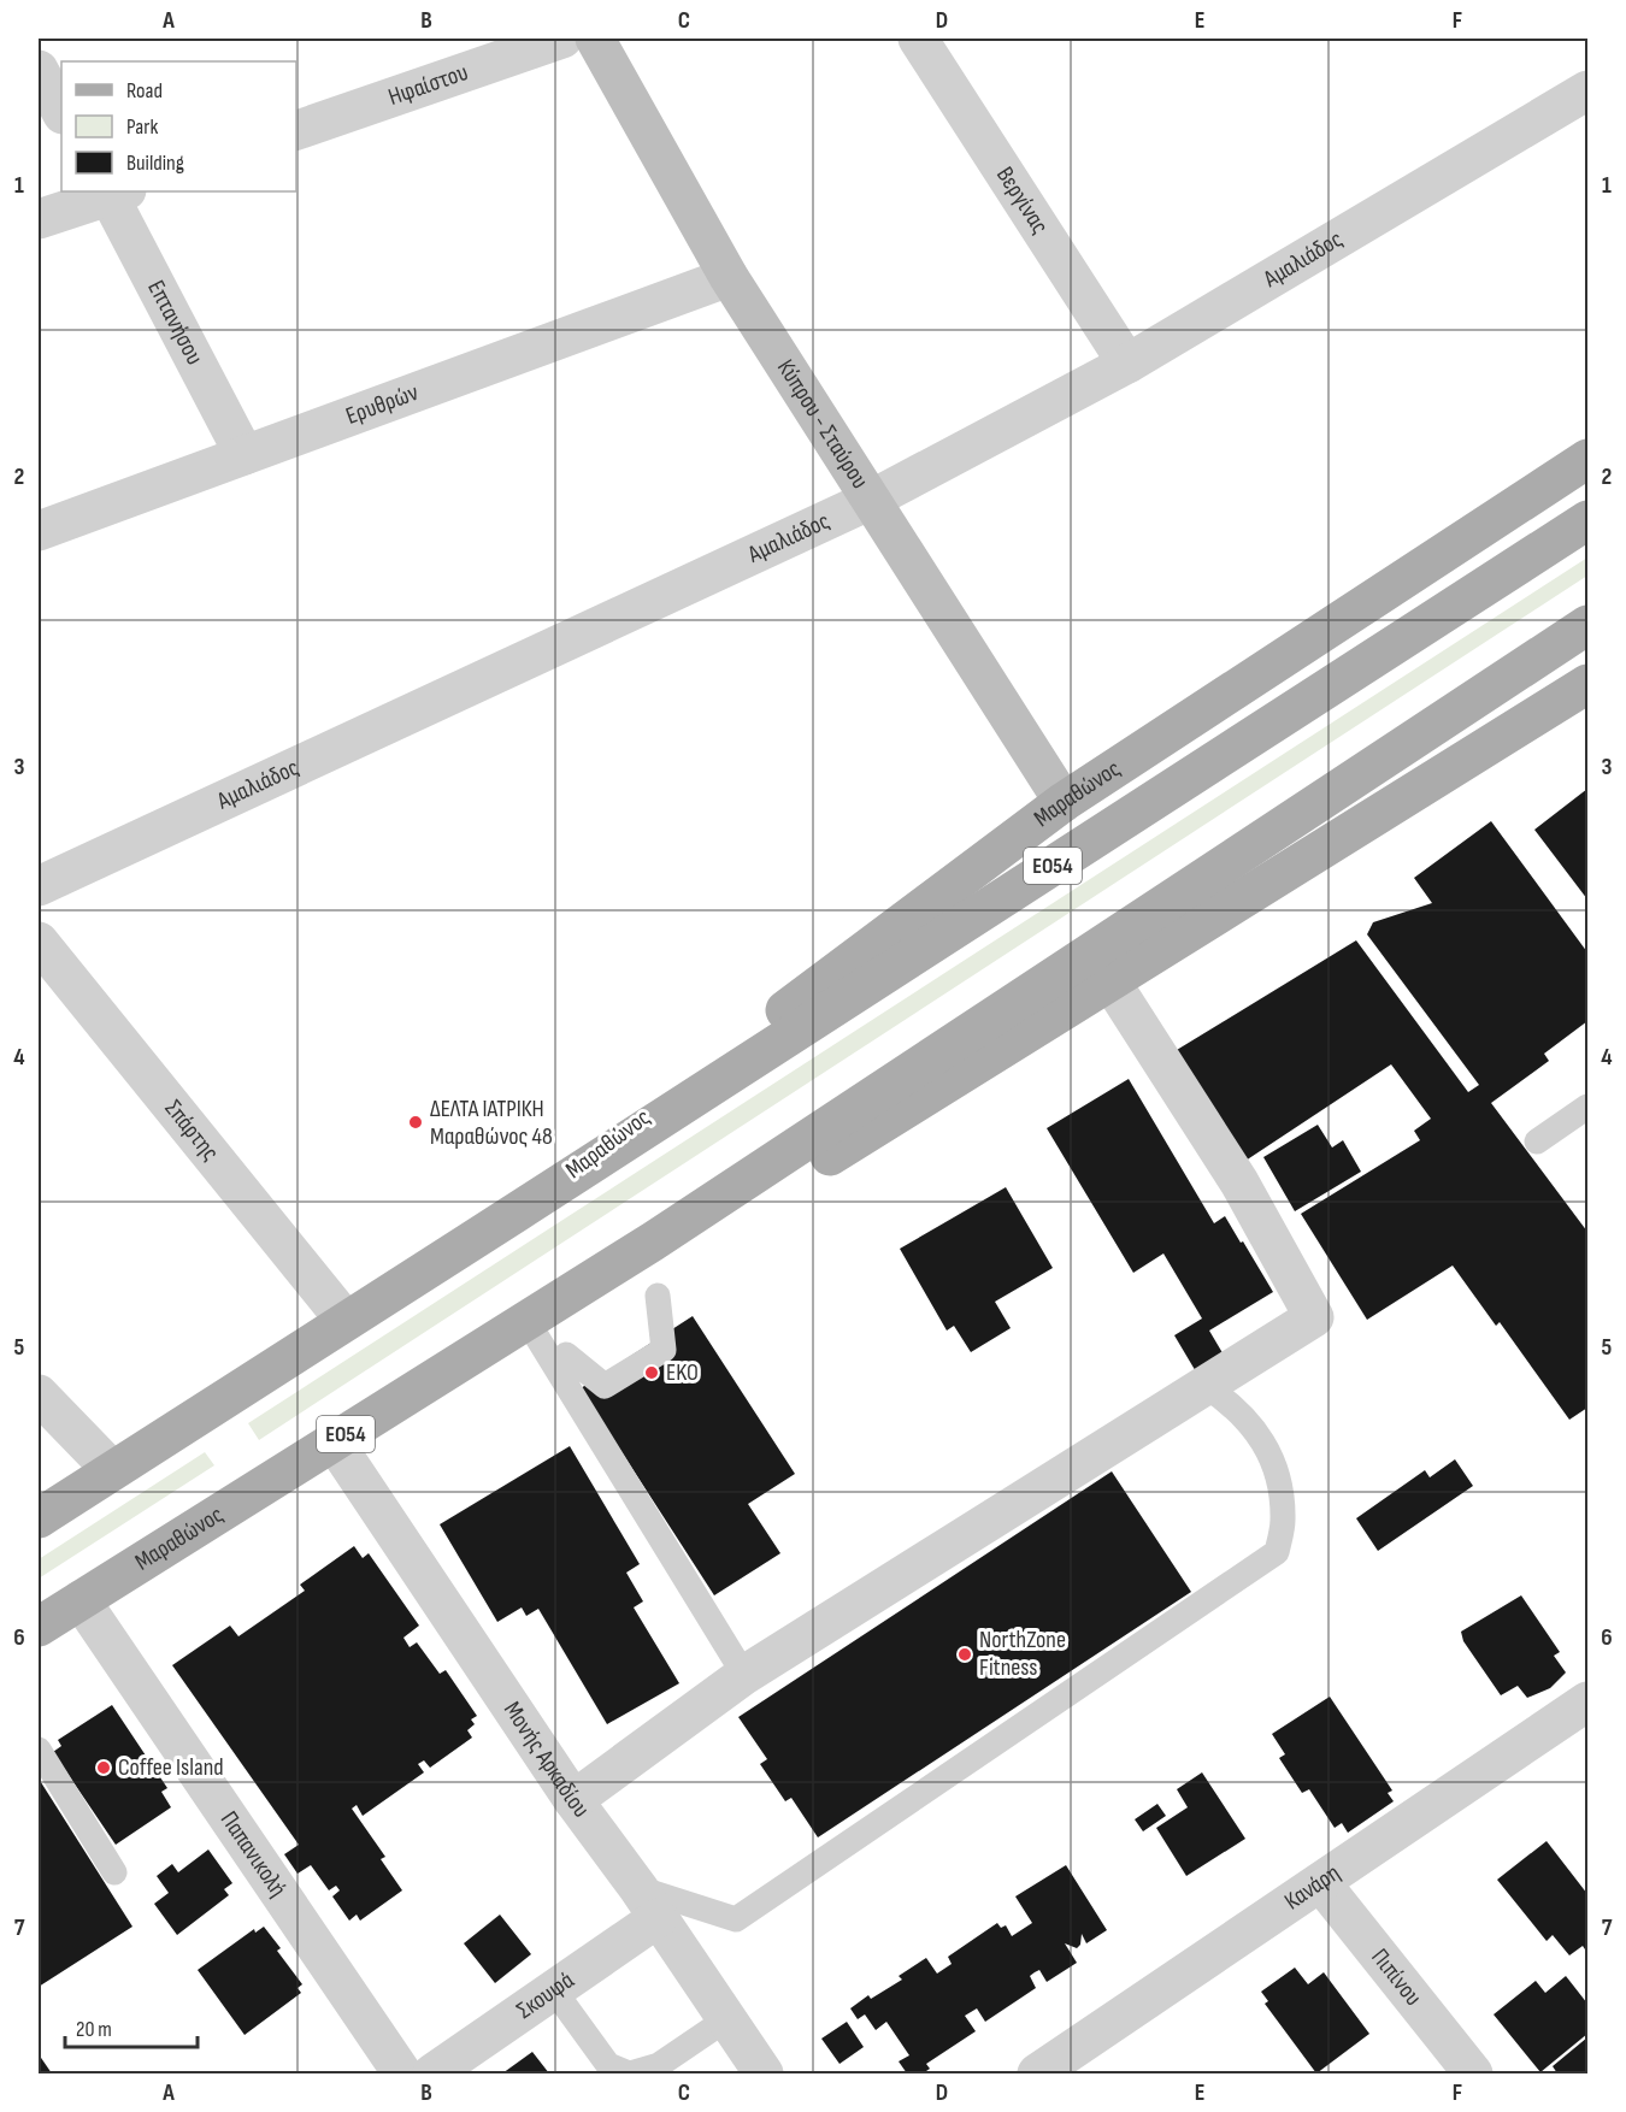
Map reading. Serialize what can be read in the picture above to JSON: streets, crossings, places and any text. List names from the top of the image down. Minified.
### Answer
{"streets":{"main road":["Μαραθώνος","ΕΟ54"],"street":["Ηφαίστου","Βεργίνας","Αμαλιάδος","Επτανήσου","Ερυθρών","Κύπρου - Σταύρου","Σπάρτης","Μονής Αρκαδίου","Παπανικολή","Κανάρη","Πιπίνου","Σκουφά"]},"crossings":[["Βεργίνας","Αμαλιάδος"],["Αμαλιάδος","Κύπρου - Σταύρου"],["Επτανήσου","Ερυθρών"],["Ερυθρών","Κύπρου - Σταύρου"],["Κύπρου - Σταύρου","Μαραθώνος"],["Μαραθώνος","Σπάρτης"],["Μαραθώνος","Μονής Αρκαδίου"],["Μαραθώνος","Παπανικολή"],["Μονής Αρκαδίου","Σκουφά"],["Κανάρη","Πιπίνου"]],"places":["ΔΕΛΤΑ ΙΑΤΡΙΚΗ Μαραθώνος 48","EKO","NorthZone Fitness","Coffee Island"],"legend":["Road","Park","Building"],"scale_bar":"20 m","grid":{"columns":["A","B","C","D","E","F"],"rows":["1","2","3","4","5","6","7"]}}
